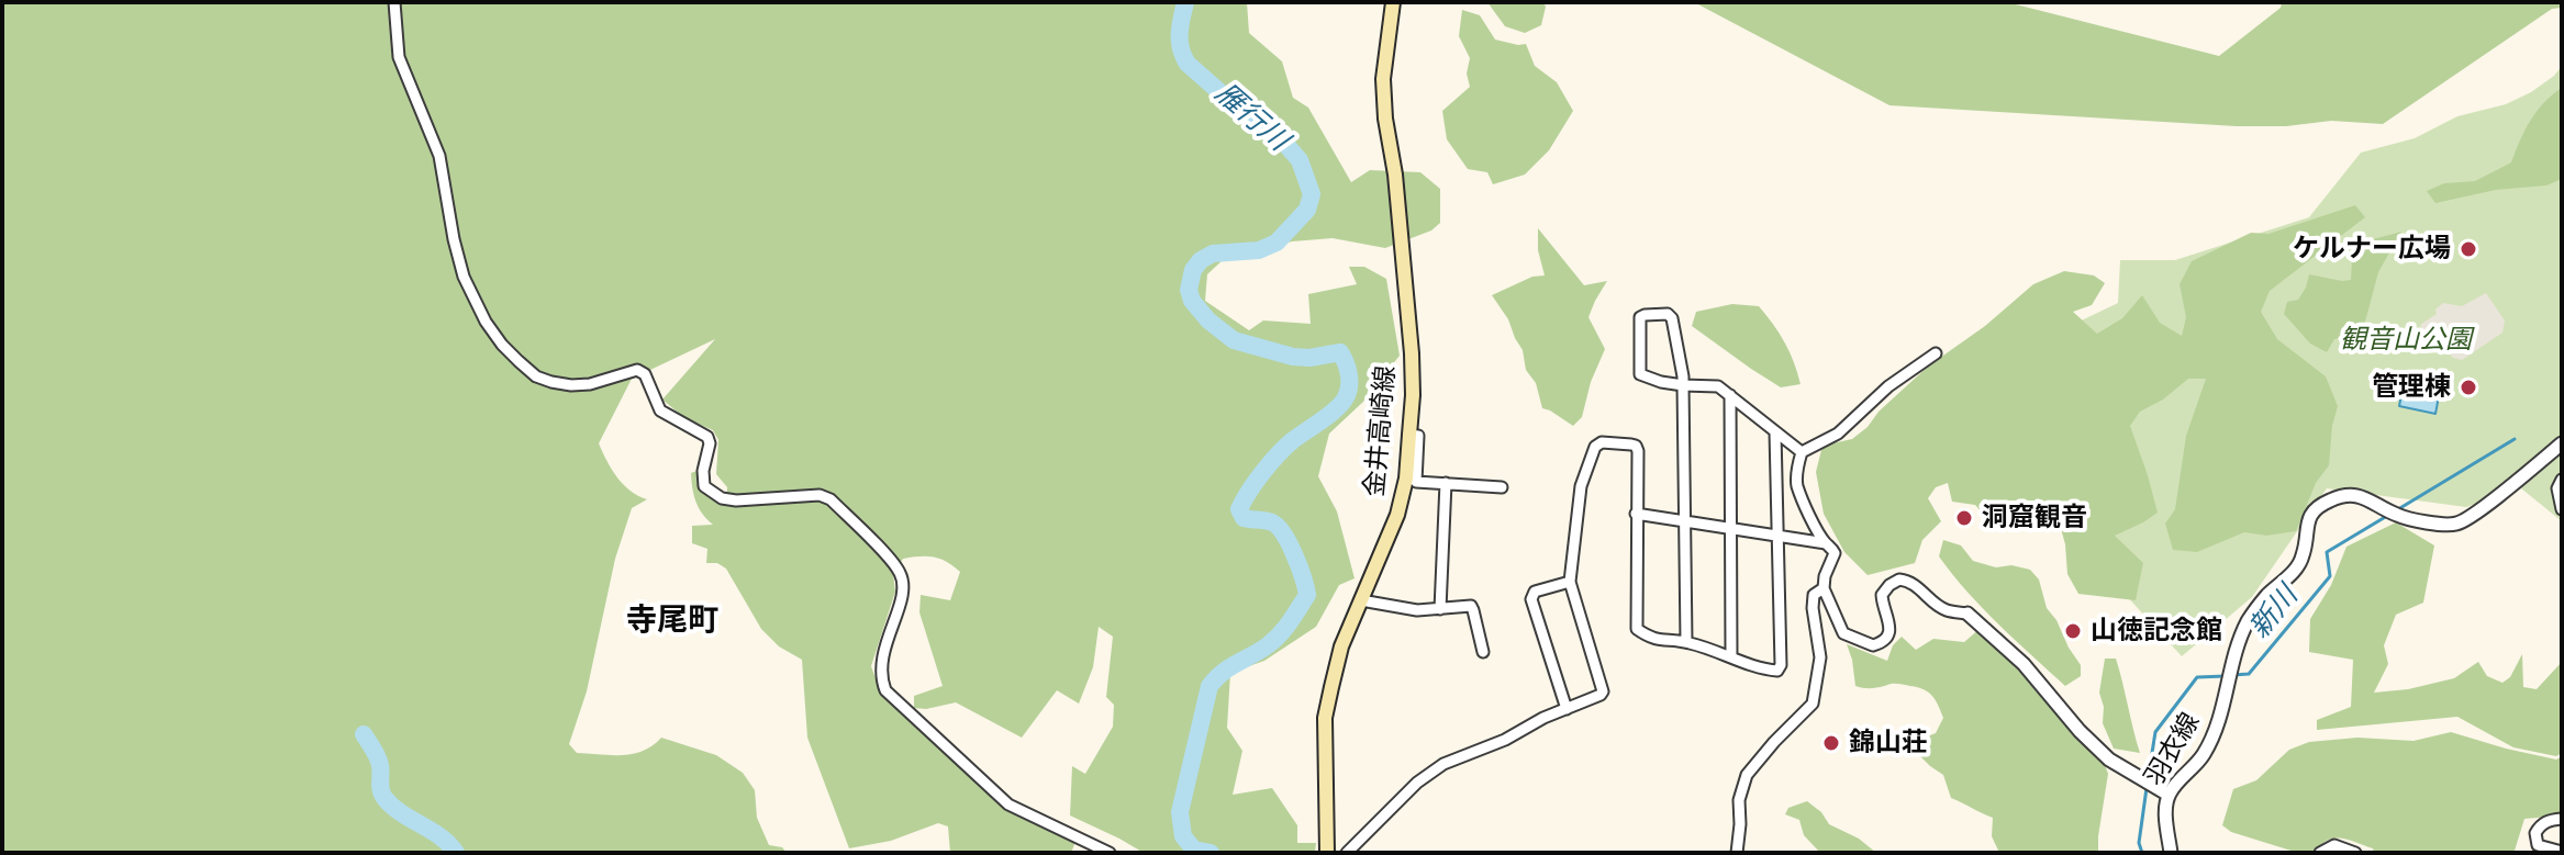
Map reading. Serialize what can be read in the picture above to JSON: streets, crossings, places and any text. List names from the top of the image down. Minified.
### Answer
{"streets":{"main road":["金井高崎線"],"street":["羽衣線"]},"districts":["寺尾町"],"water":["雁行川","新川"],"parks":["観音山公園"],"places":["ケルナー広場","管理棟","洞窟観音","山徳記念館","錦山荘"]}
